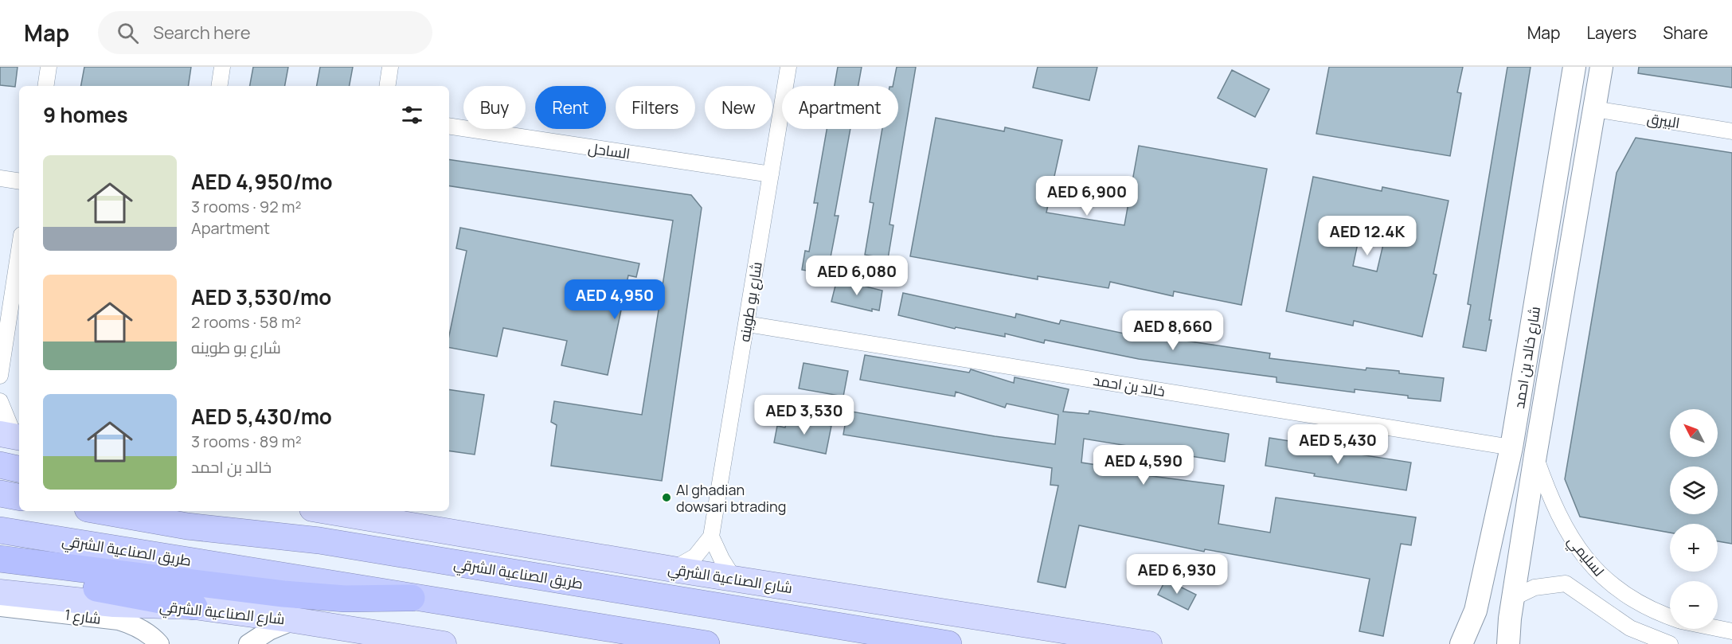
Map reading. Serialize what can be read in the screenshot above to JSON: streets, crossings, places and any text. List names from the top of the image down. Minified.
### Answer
{"streets":{"highway":["طريق الصناعية الشرقي"],"main road":["شارع خالد بن احمد","شارع الصناعية الشرقي"],"street":["البيرق","الساحل","شارع بو طوينه","خالد بن احمد","لسليمي","شارع 1"]},"crossings":[["البيرق","شارع خالد بن احمد"],["الساحل","شارع بو طوينه"],["شارع بو طوينه","خالد بن احمد"],["شارع بو طوينه","شارع الصناعية الشرقي"],["شارع خالد بن احمد","خالد بن احمد"],["شارع خالد بن احمد","لسليمي"]],"places":["Al ghadian dowsari btrading"],"north":"top left","page":{"header":"Map","search":"Search here","nav":["Map","Layers","Share"],"chip":["Buy","Rent","Filters","New","Apartment"],"heading":"9 homes","list":[{"name":"AED 4,950/mo","note":"3 rooms · 92 m² · Apartment"},{"name":"AED 3,530/mo","note":"2 rooms · 58 m² · شارع بو طوينه"},{"name":"AED 5,430/mo","note":"3 rooms · 89 m² · خالد بن احمد"}],"price":["AED 6,900","AED 12.4K","AED 6,080","AED 4,950","AED 8,660","AED 3,530","AED 5,430","AED 4,590","AED 6,930"],"map_buttons":["+","−"]}}
